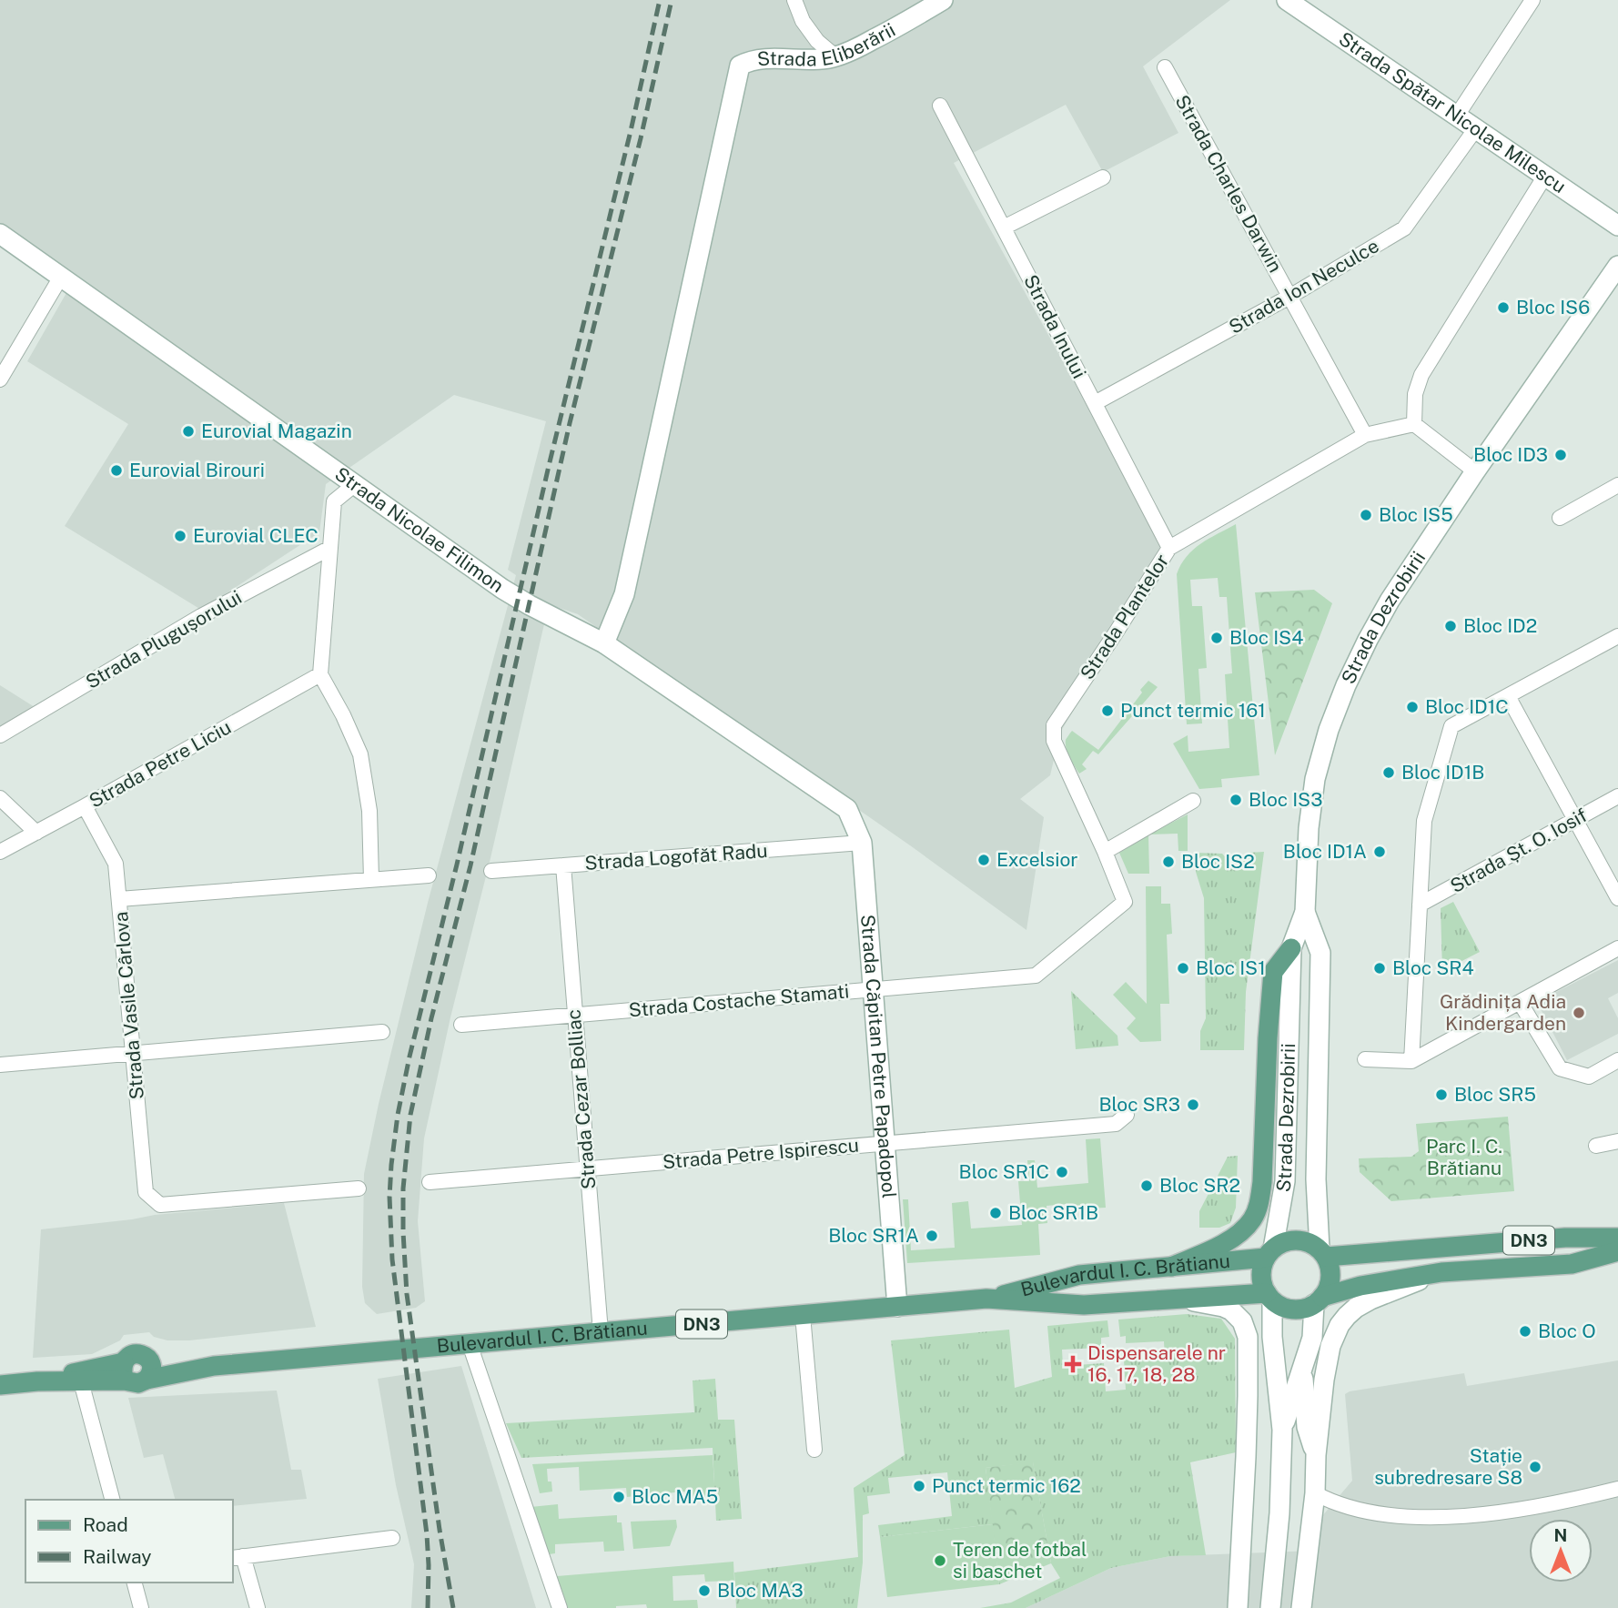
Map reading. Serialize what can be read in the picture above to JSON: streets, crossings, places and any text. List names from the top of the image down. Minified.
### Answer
{"streets":{"main road":["Strada Eliberării","Strada Spătar Nicolae Milescu","Strada Nicolae Filimon","Strada Dezrobirii","Strada Căpitan Petre Papadopol","DN3","Bulevardul I. C. Brătianu"],"street":["Strada Charles Darwin","Strada Ion Neculce","Strada Inului","Strada Plantelor","Strada Plugușorului","Strada Petre Liciu","Strada Șt. O. Iosif","Strada Logofăt Radu","Strada Costache Stamati","Strada Vasile Cârlova","Strada Cezar Bolliac","Strada Petre Ispirescu"]},"crossings":[["Strada Eliberării","Strada Nicolae Filimon"],["Strada Spătar Nicolae Milescu","Strada Ion Neculce"],["Strada Charles Darwin","Strada Ion Neculce"],["Strada Charles Darwin","Strada Plantelor"],["Strada Ion Neculce","Strada Inului"],["Strada Inului","Strada Plantelor"],["Strada Nicolae Filimon","Strada Căpitan Petre Papadopol"],["Strada Plantelor","Strada Costache Stamati"],["Strada Dezrobirii","DN3"],["Strada Dezrobirii","Bulevardul I. C. Brătianu"],["Strada Petre Liciu","Strada Vasile Cârlova"],["Strada Logofăt Radu","Strada Căpitan Petre Papadopol"],["Strada Logofăt Radu","Strada Cezar Bolliac"],["Strada Costache Stamati","Strada Căpitan Petre Papadopol"],["Strada Costache Stamati","Strada Cezar Bolliac"],["Strada Căpitan Petre Papadopol","Strada Petre Ispirescu"],["Strada Căpitan Petre Papadopol","Bulevardul I. C. Brătianu"],["Strada Cezar Bolliac","Strada Petre Ispirescu"],["Strada Cezar Bolliac","Bulevardul I. C. Brătianu"],["DN3","Bulevardul I. C. Brătianu"]],"parks":["Parc I. C. Brătianu"],"places":{"other":["Bloc IS6","Eurovial Magazin","Bloc ID3","Eurovial Birouri","Bloc IS5","Eurovial CLEC","Bloc ID2","Bloc IS4","Bloc ID1C","Punct termic 161","Bloc ID1B","Bloc IS3","Bloc ID1A","Excelsior","Bloc IS2","Bloc IS1","Bloc SR4","Grădinița Adia Kindergarden","Bloc SR5","Bloc SR3","Bloc SR1C","Bloc SR2","Bloc SR1B","Bloc SR1A","Bloc O","Stație subredresare S8","Punct termic 162","Bloc MA5","Teren de fotbal si baschet","Bloc MA3"],"health":["Dispensarele nr 16, 17, 18, 28"]},"legend":["Road","Railway"],"north":"top"}
